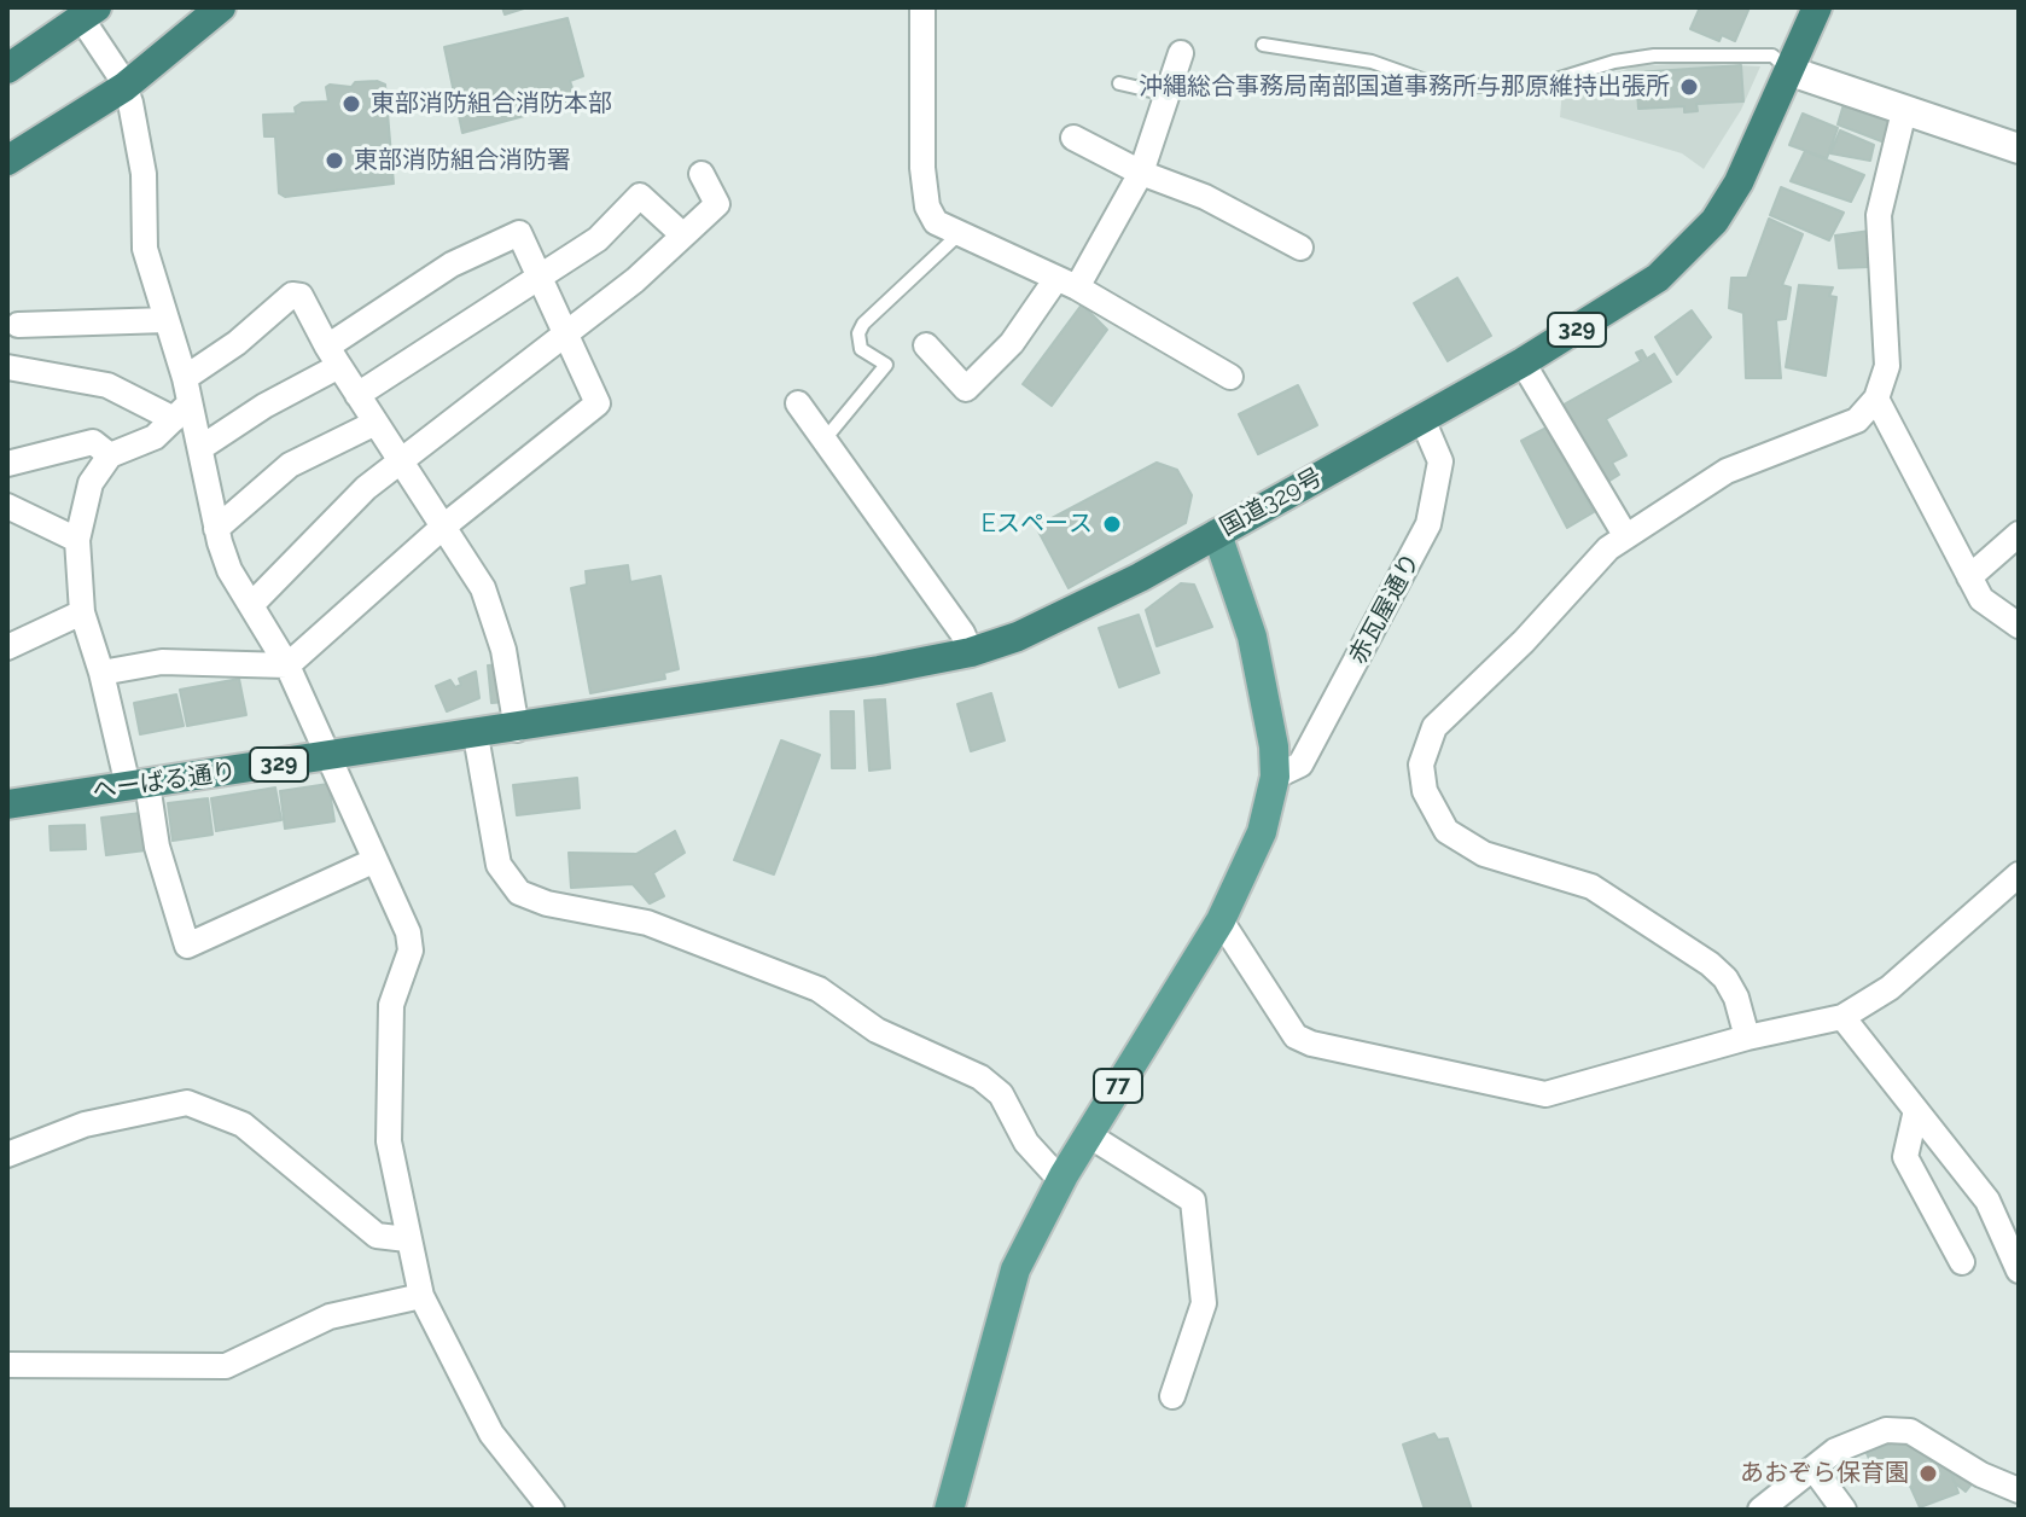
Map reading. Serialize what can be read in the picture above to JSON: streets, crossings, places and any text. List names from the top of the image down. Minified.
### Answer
{"streets":{"highway":["329","国道329号","へーばる通り"],"main road":["77"],"street":["赤瓦屋通り"]},"crossings":[["国道329号","赤瓦屋通り"],["国道329号","へーばる通り"],["国道329号","77"],["赤瓦屋通り","77"]],"places":["沖縄総合事務局南部国道事務所与那原維持出張所","東部消防組合消防本部","東部消防組合消防署","Eスペース","あおぞら保育園"]}
